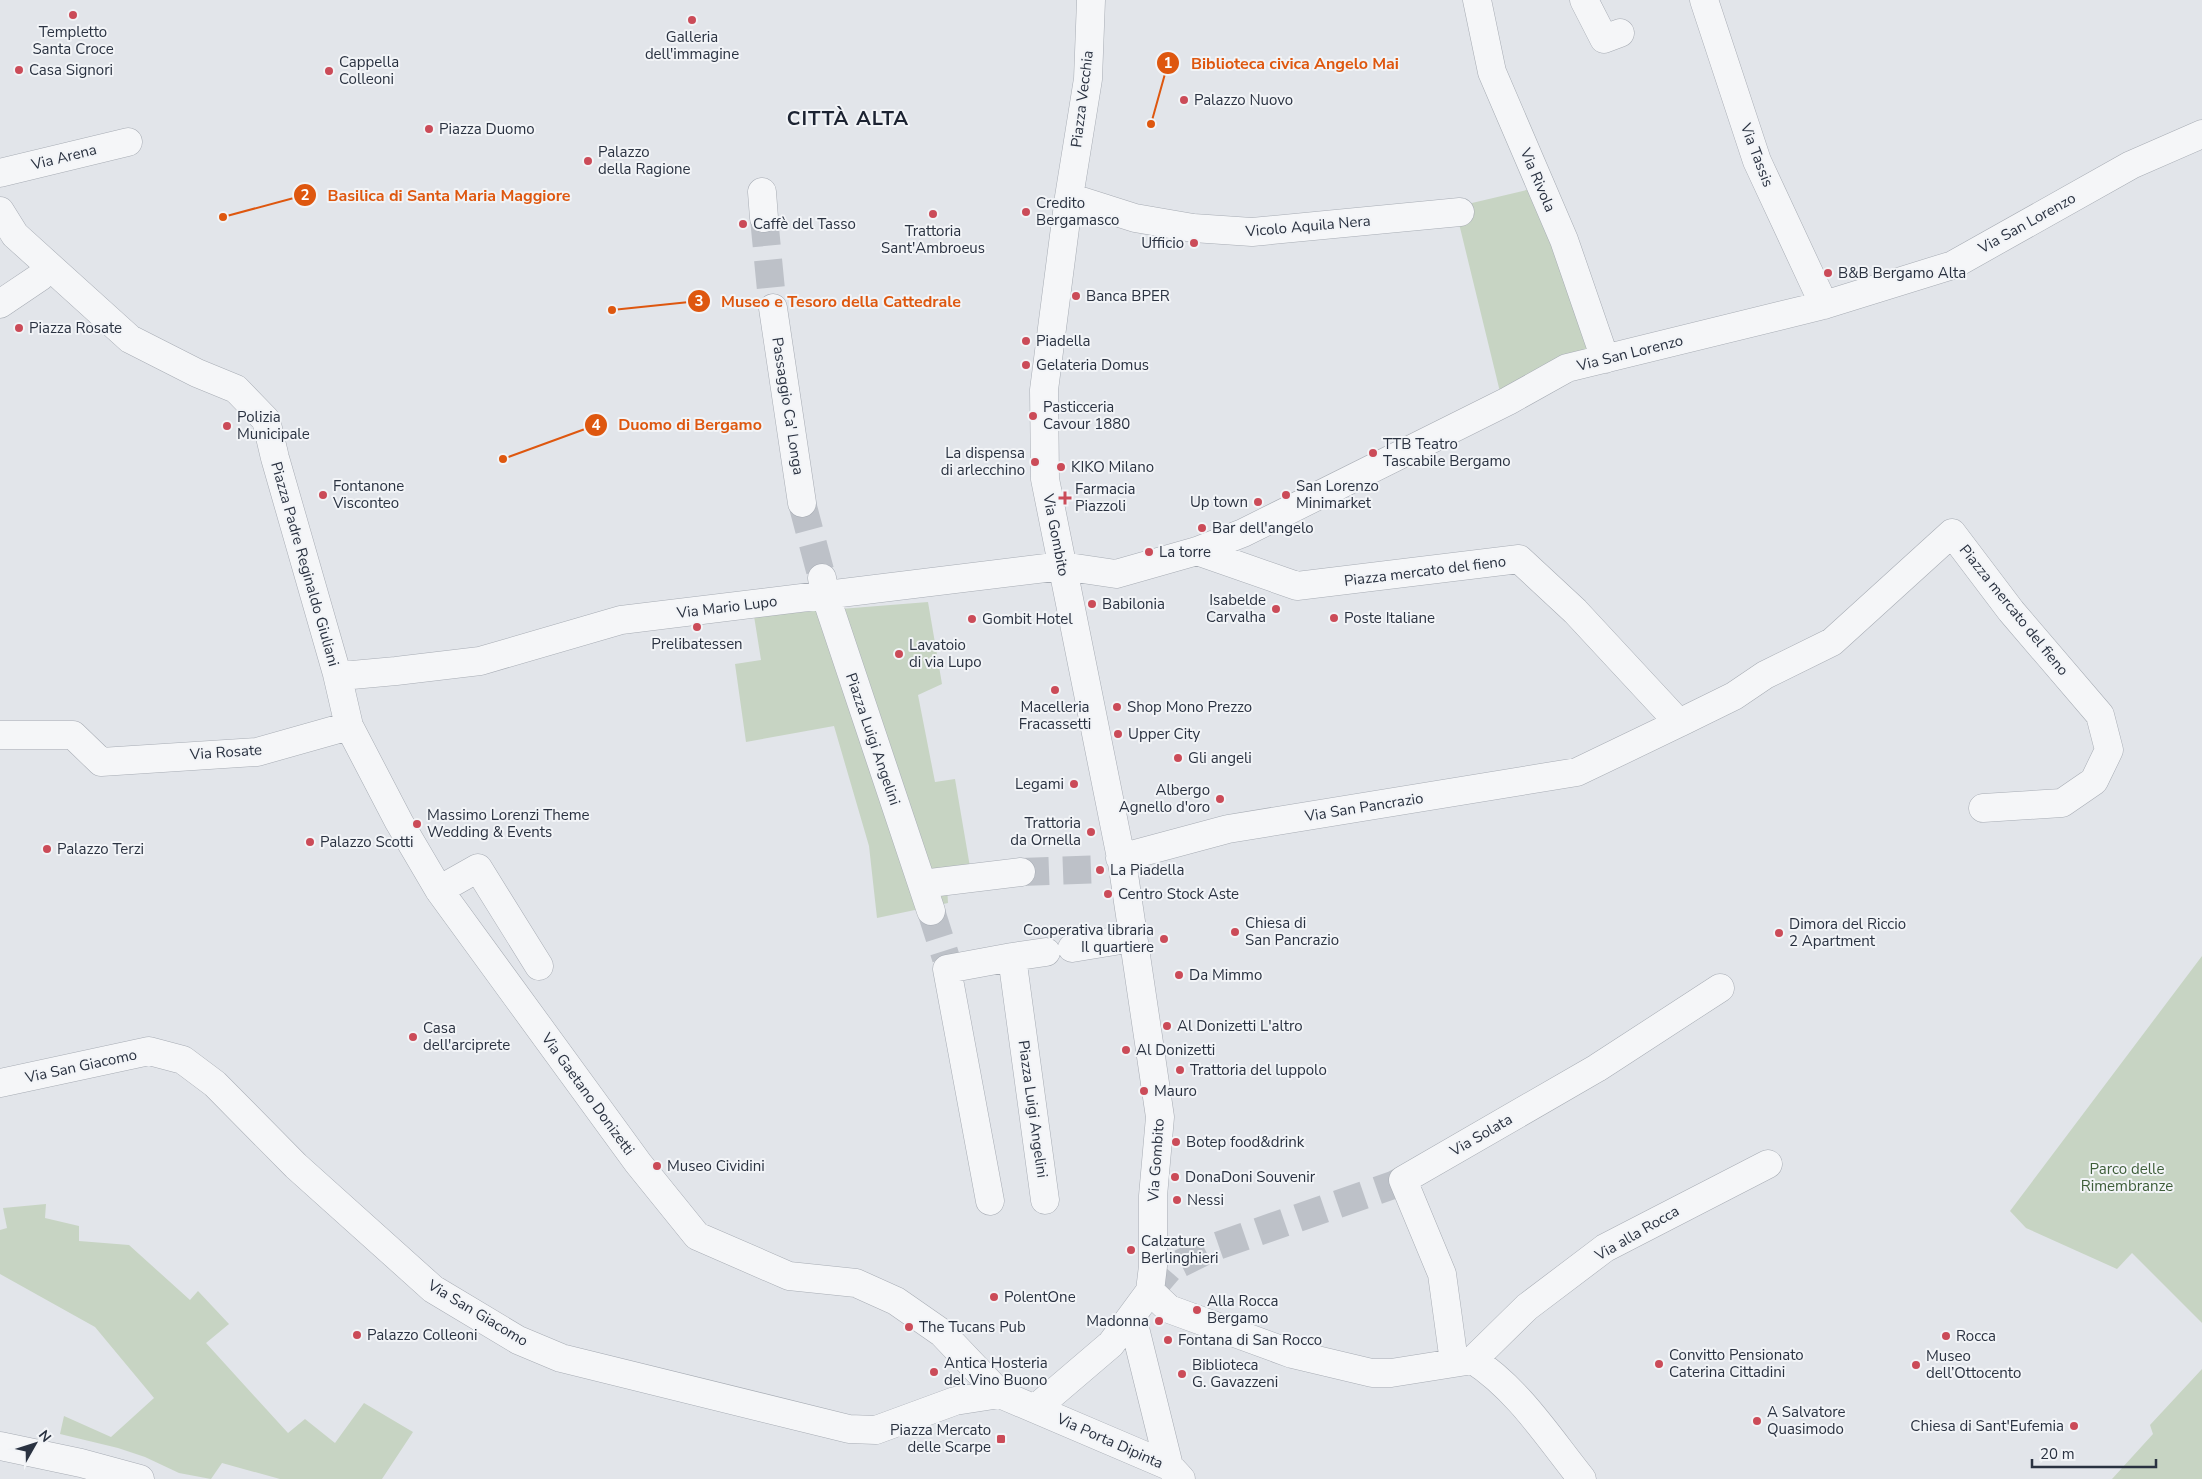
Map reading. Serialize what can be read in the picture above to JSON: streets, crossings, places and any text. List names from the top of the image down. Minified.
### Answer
{"streets":{"street":["Piazza Vecchia","Via Tassis","Via Arena","Via Rivola","Via San Lorenzo","Vicolo Aquila Nera","Passaggio Ca' Longa","Via Gombito","Piazza Padre Reginaldo Giuliani","Piazza mercato del fieno","Via Mario Lupo","Piazza Luigi Angelini","Via Rosate","Via San Pancrazio","Via San Giacomo","Via Gaetano Donizetti","Via Solata","Via alla Rocca","Via Porta Dipinta"]},"crossings":[["Piazza Vecchia","Vicolo Aquila Nera"],["Piazza Vecchia","Via Gombito"],["Via Tassis","Via San Lorenzo"],["Via Rivola","Via San Lorenzo"],["Via San Lorenzo","Via Gombito"],["Via San Lorenzo","Piazza mercato del fieno"],["Via San Lorenzo","Via Mario Lupo"],["Vicolo Aquila Nera","Via Gombito"],["Via Gombito","Via Mario Lupo"],["Via Gombito","Via San Pancrazio"],["Via Gombito","Via Porta Dipinta"],["Piazza Padre Reginaldo Giuliani","Via Mario Lupo"],["Piazza Padre Reginaldo Giuliani","Via Rosate"],["Piazza Padre Reginaldo Giuliani","Via Gaetano Donizetti"],["Piazza mercato del fieno","Via San Pancrazio"],["Via Mario Lupo","Piazza Luigi Angelini"],["Via Rosate","Via Gaetano Donizetti"],["Via San Giacomo","Via Gaetano Donizetti"],["Via Solata","Via alla Rocca"]],"districts":["CITTÀ ALTA"],"parks":["Parco delle Rimembranze"],"places":{"other":["Templetto Santa Croce","Galleria dell'immagine","Casa Signori","Cappella Colleoni","Palazzo Nuovo","Biblioteca civica Angelo Mai","Piazza Duomo","Palazzo della Ragione","Credito Bergamasco","Trattoria Sant'Ambroeus","Basilica di Santa Maria Maggiore","Caffè del Tasso","Ufficio","B&B Bergamo Alta","Banca BPER","Museo e Tesoro della Cattedrale","Piazza Rosate","Piadella","Gelateria Domus","Pasticceria Cavour 1880","Polizia Municipale","TTB Teatro Tascabile Bergamo","Duomo di Bergamo","La dispensa di arlecchino","KIKO Milano","Fontanone Visconteo","San Lorenzo Minimarket","Up town","Bar dell'angelo","La torre","Babilonia","Isabelde Carvalha","Poste Italiane","Gombit Hotel","Prelibatessen","Lavatoio di via Lupo","Macelleria Fracassetti","Shop Mono Prezzo","Upper City","Gli angeli","Legami","Albergo Agnello d'oro","Massimo Lorenzi Theme Wedding & Events","Trattoria da Ornella","Palazzo Scotti","Palazzo Terzi","La Piadella","Centro Stock Aste","Chiesa di San Pancrazio","Dimora del Riccio 2 Apartment","Cooperativa libraria Il quartiere","Da Mimmo","Al Donizetti L'altro","Casa dell'arciprete","Al Donizetti","Trattoria del luppolo","Mauro","Botep food&drink","Museo Cividini","DonaDoni Souvenir","Nessi","Calzature Berlinghieri","PolentOne","Alla Rocca Bergamo","Madonna","The Tucans Pub","Palazzo Colleoni","Rocca","Fontana di San Rocco","Convitto Pensionato Caterina Cittadini","Museo dell’Ottocento","Antica Hosteria del Vino Buono","Biblioteca G. Gavazzeni","A Salvatore Quasimodo","Chiesa di Sant'Eufemia"],"health":["Farmacia Piazzoli"],"transit":["Piazza Mercato delle Scarpe"]},"scale_bar":"20 m","north":"top right"}
